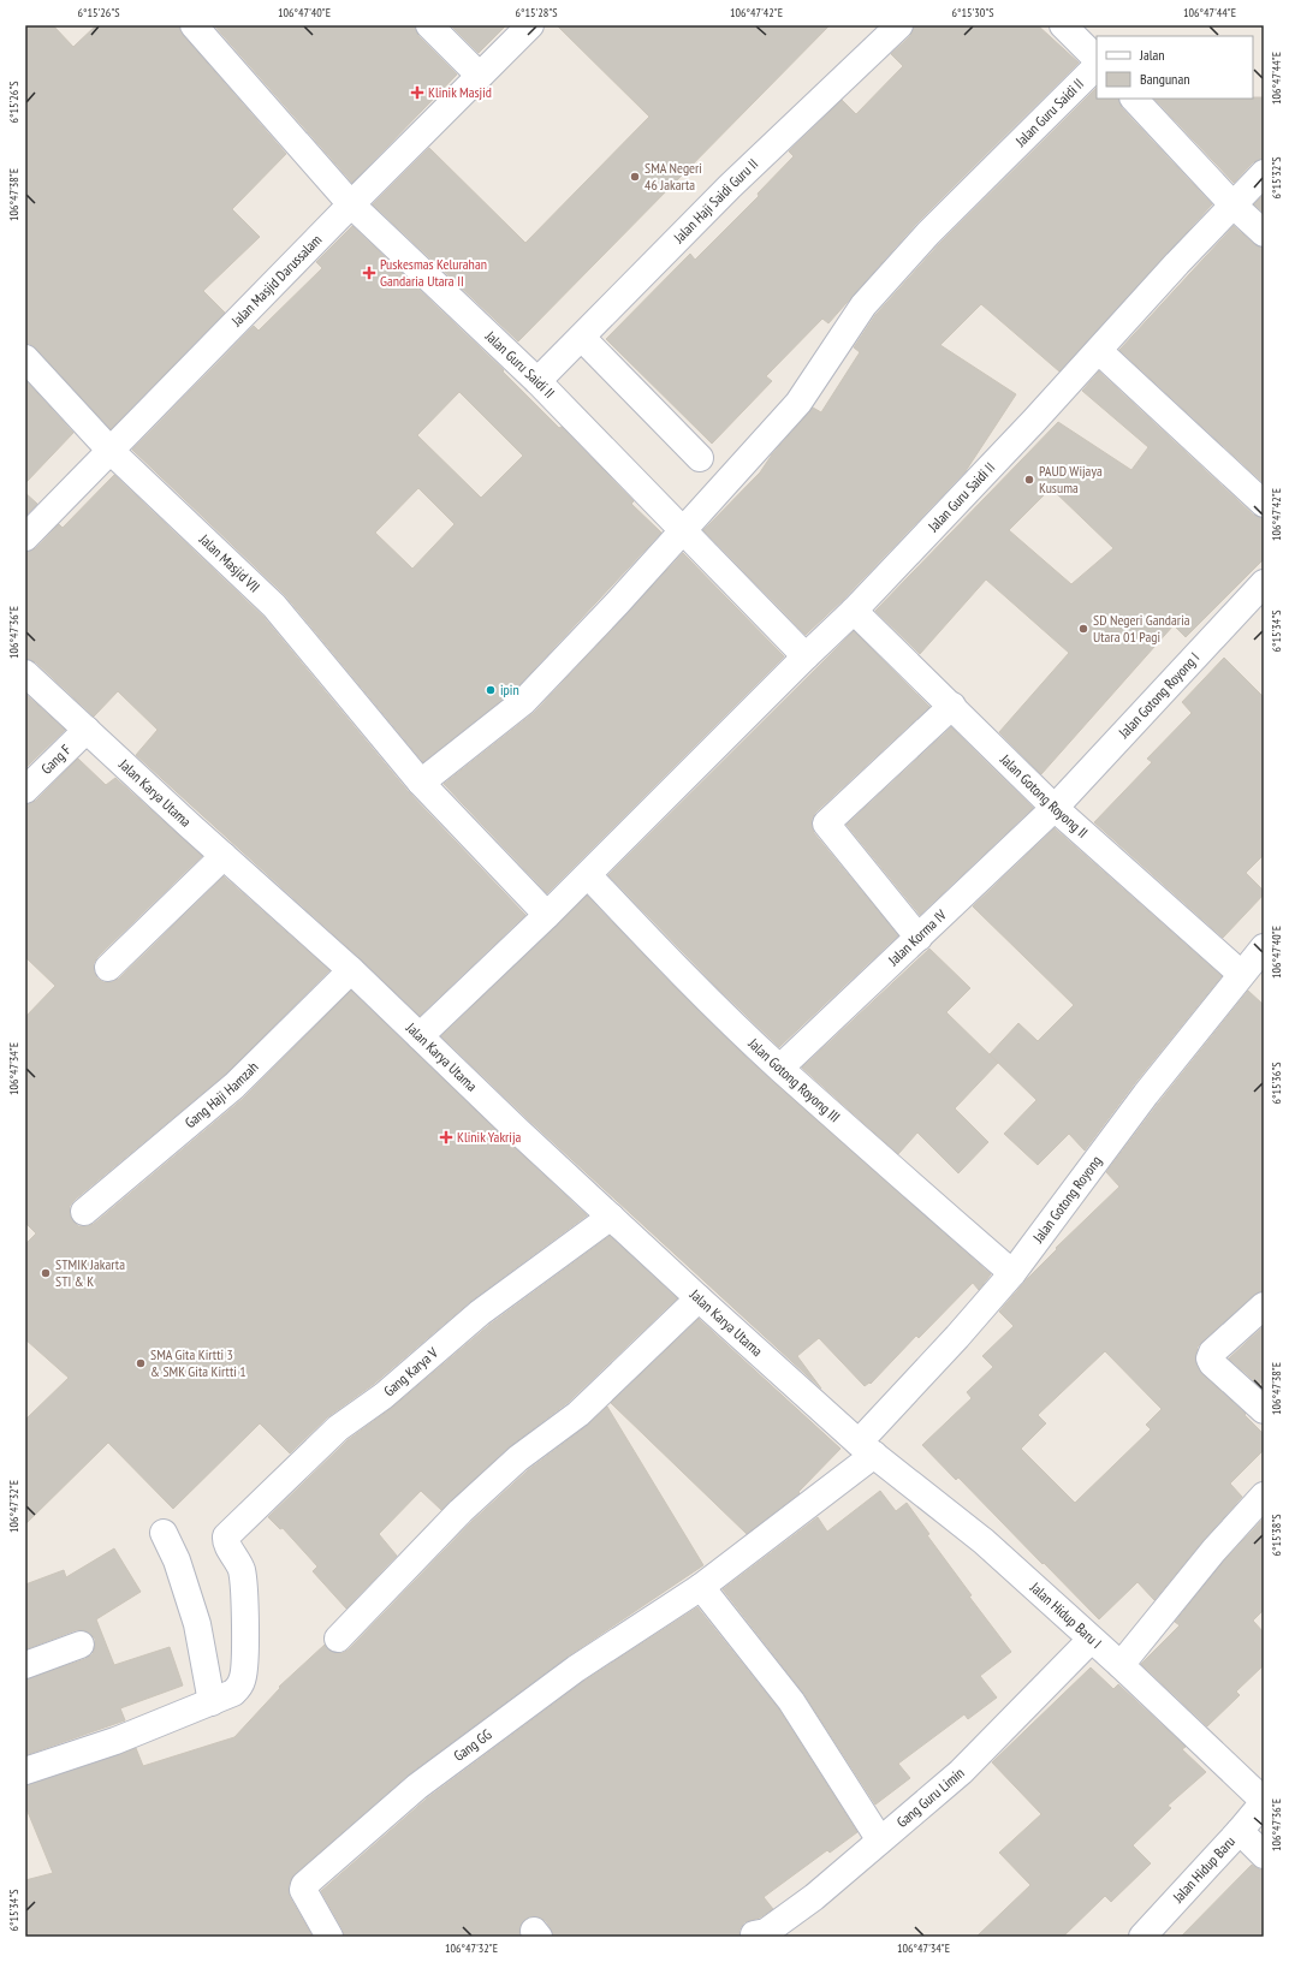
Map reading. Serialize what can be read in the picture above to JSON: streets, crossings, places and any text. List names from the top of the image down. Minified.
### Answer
{"streets":{"street":["Jalan Guru Saidi II","Jalan Haji Saidi Guru II","Jalan Masjid Darussalam","Jalan Masjid VII","Jalan Gotong Royong I","Gang F","Jalan Karya Utama","Jalan Gotong Royong II","Jalan Korma IV","Jalan Gotong Royong III","Gang Haji Hamzah","Jalan Gotong Royong","Gang Karya V","Jalan Hidup Baru I","Gang GG","Gang Guru Limin","Jalan Hidup Baru"]},"crossings":[["Jalan Guru Saidi II","Jalan Haji Saidi Guru II"],["Jalan Guru Saidi II","Jalan Masjid Darussalam"],["Jalan Guru Saidi II","Jalan Gotong Royong II"],["Jalan Masjid Darussalam","Jalan Masjid VII"],["Jalan Gotong Royong I","Jalan Gotong Royong II"],["Jalan Gotong Royong I","Jalan Korma IV"],["Gang F","Jalan Karya Utama"],["Jalan Karya Utama","Gang Haji Hamzah"],["Jalan Karya Utama","Jalan Gotong Royong"],["Jalan Karya Utama","Gang Karya V"],["Jalan Karya Utama","Jalan Hidup Baru I"],["Jalan Gotong Royong II","Jalan Korma IV"],["Jalan Gotong Royong II","Jalan Gotong Royong"],["Jalan Korma IV","Jalan Gotong Royong III"],["Jalan Gotong Royong III","Jalan Gotong Royong"],["Jalan Gotong Royong","Jalan Hidup Baru I"],["Jalan Gotong Royong","Gang GG"],["Jalan Hidup Baru I","Gang Guru Limin"],["Jalan Hidup Baru I","Jalan Hidup Baru"]],"places":{"health":["Klinik Masjid","Puskesmas Kelurahan Gandaria Utara II","Klinik Yakrija"],"other":["SMA Negeri 46 Jakarta","PAUD Wijaya Kusuma","SD Negeri Gandaria Utara 01 Pagi","ipin","STMIK Jakarta STI & K","SMA Gita Kirtti 3 & SMK Gita Kirtti 1"]},"legend":["Jalan","Bangunan"],"coordinates":["6°15'26\"S","106°47'40\"E","6°15'28\"S","106°47'42\"E","6°15'30\"S","106°47'44\"E","6°15'32\"S","106°47'38\"E","6°15'34\"S","106°47'36\"E","106°47'34\"E","6°15'36\"S","106°47'32\"E","6°15'38\"S"]}
